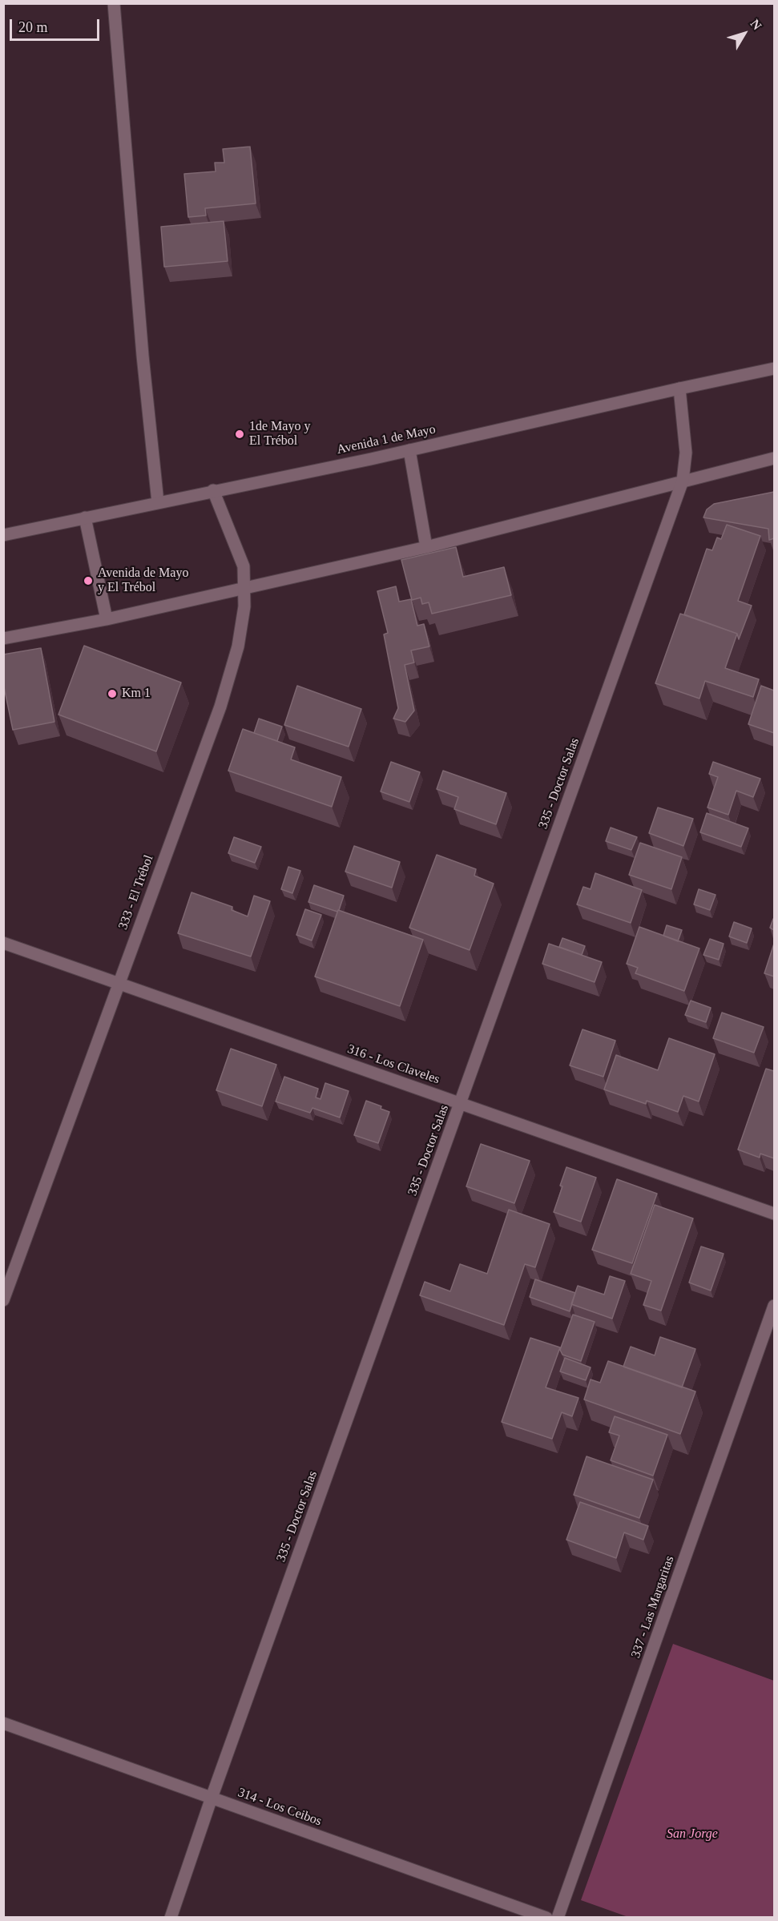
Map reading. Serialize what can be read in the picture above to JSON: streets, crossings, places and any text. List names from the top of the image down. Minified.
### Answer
{"streets":{"street":["Avenida 1 de Mayo","335 - Doctor Salas","333 - El Trébol","316 - Los Claveles","337 - Las Margaritas","314 - Los Ceibos"]},"crossings":[["Avenida 1 de Mayo","335 - Doctor Salas"],["Avenida 1 de Mayo","333 - El Trébol"],["335 - Doctor Salas","316 - Los Claveles"],["335 - Doctor Salas","314 - Los Ceibos"],["333 - El Trébol","316 - Los Claveles"]],"parks":["San Jorge"],"places":["1de Mayo y El Trébol","Avenida de Mayo y El Trébol","Km 1"],"scale_bar":"20 m","north":"top right"}
